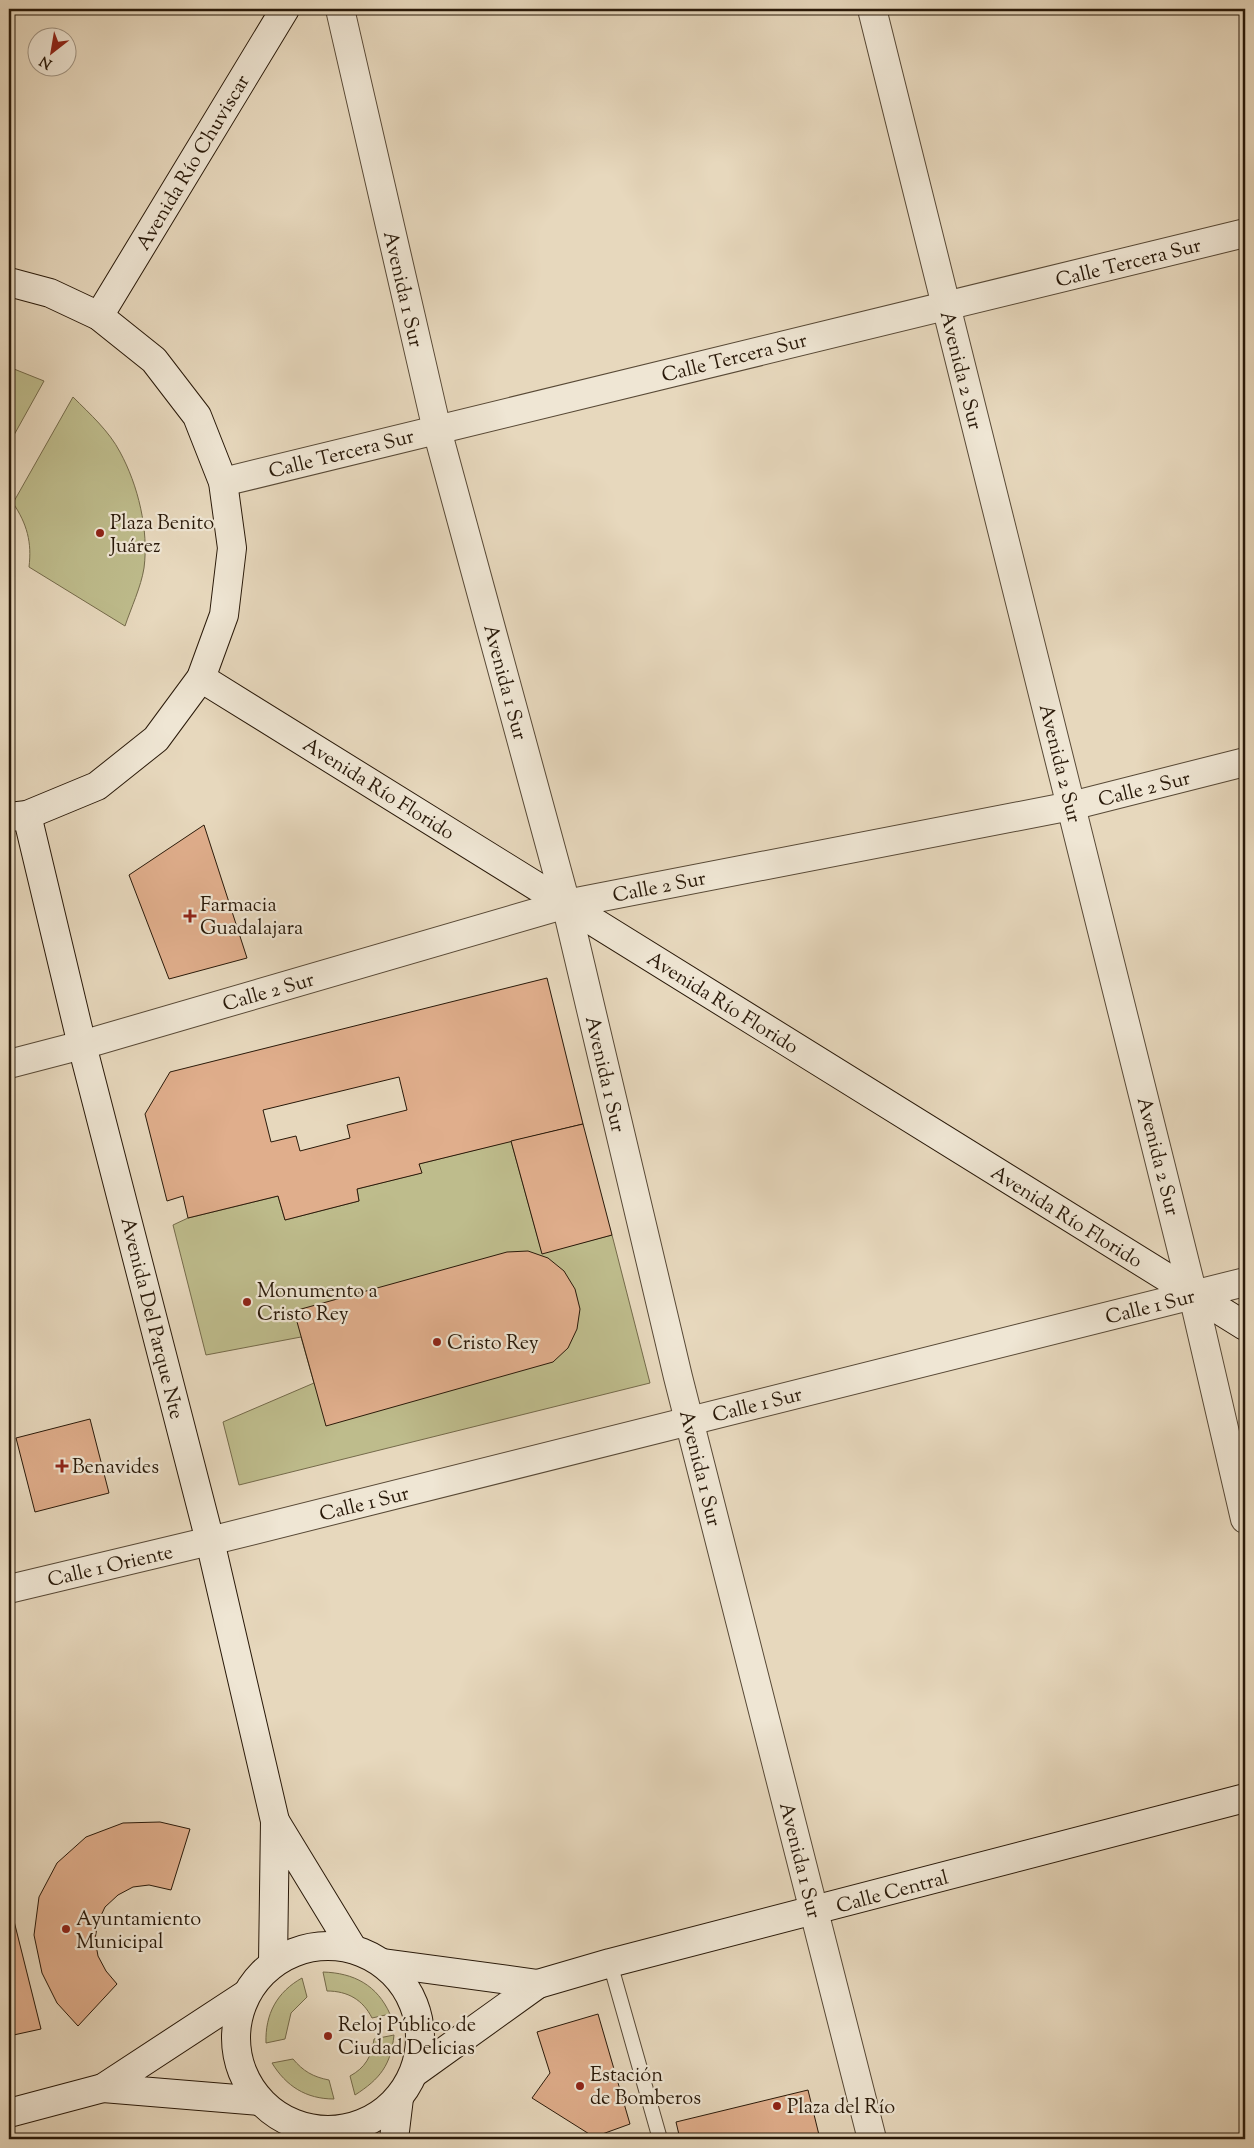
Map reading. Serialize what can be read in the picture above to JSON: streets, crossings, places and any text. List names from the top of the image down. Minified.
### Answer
{"streets":{"street":["Avenida Río Chuviscar","Calle Tercera Sur","Avenida 1 Sur","Avenida 2 Sur","Avenida Río Florido","Calle 2 Sur","Calle 1 Sur","Avenida Del Parque Nte","Calle 1 Oriente","Calle Central"]},"crossings":[["Calle Tercera Sur","Avenida 1 Sur"],["Calle Tercera Sur","Avenida 2 Sur"],["Avenida 1 Sur","Avenida Río Florido"],["Avenida 1 Sur","Calle 2 Sur"],["Avenida 1 Sur","Calle 1 Sur"],["Avenida 1 Sur","Calle Central"],["Avenida 2 Sur","Avenida Río Florido"],["Avenida 2 Sur","Calle 2 Sur"],["Avenida 2 Sur","Calle 1 Sur"],["Avenida Río Florido","Calle 2 Sur"],["Avenida Río Florido","Calle 1 Sur"],["Calle 2 Sur","Avenida Del Parque Nte"],["Calle 1 Sur","Avenida Del Parque Nte"],["Calle 1 Sur","Calle 1 Oriente"],["Avenida Del Parque Nte","Calle 1 Oriente"]],"places":{"other":["Plaza Benito Juárez","Monumento a Cristo Rey","Cristo Rey","Ayuntamiento Municipal","Reloj Público de Ciudad Delicias","Estación de Bomberos","Plaza del Río"],"health":["Farmacia Guadalajara","Benavides"]},"north":"bottom left"}
